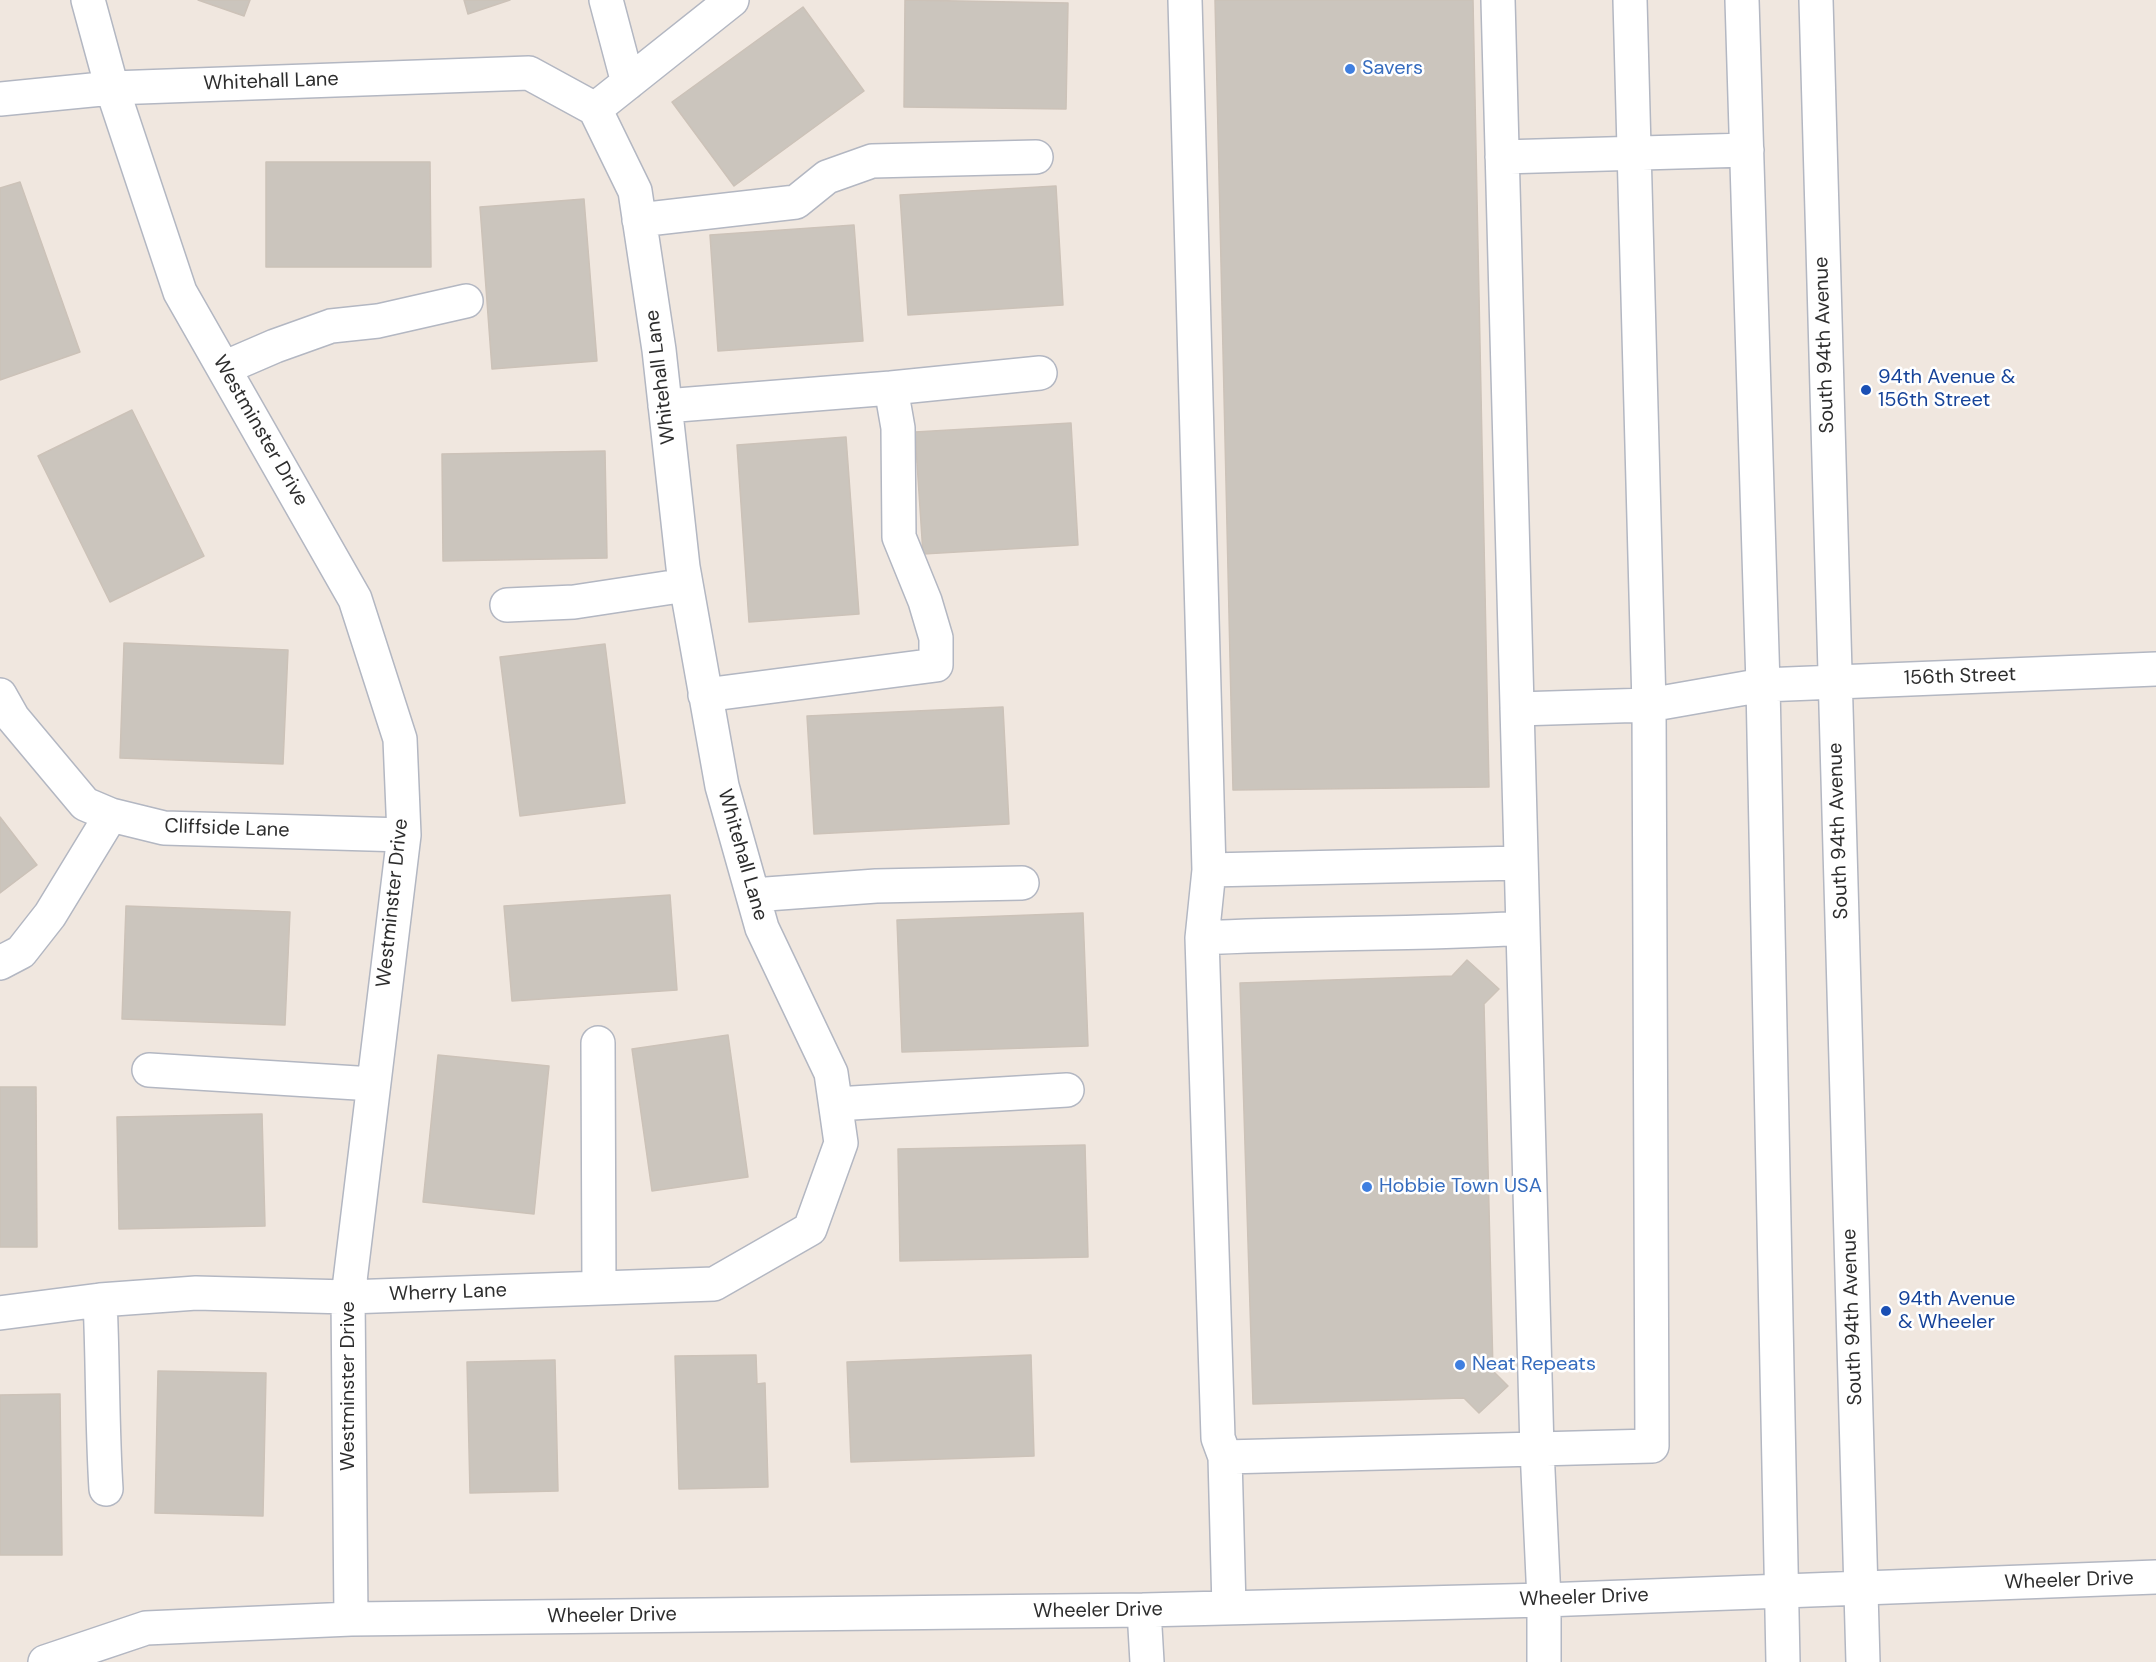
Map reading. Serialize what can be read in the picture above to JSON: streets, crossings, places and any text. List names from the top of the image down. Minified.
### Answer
{"streets":{"street":["Whitehall Lane","South 94th Avenue","Westminster Drive","156th Street","Cliffside Lane","Wherry Lane","Wheeler Drive"]},"crossings":[["Whitehall Lane","Westminster Drive"],["Whitehall Lane","Wherry Lane"],["South 94th Avenue","156th Street"],["South 94th Avenue","Wheeler Drive"],["Westminster Drive","Cliffside Lane"],["Westminster Drive","Wherry Lane"],["Westminster Drive","Wheeler Drive"]],"places":["Savers","94th Avenue & 156th Street","Hobbie Town USA","94th Avenue & Wheeler","Neat Repeats"]}
